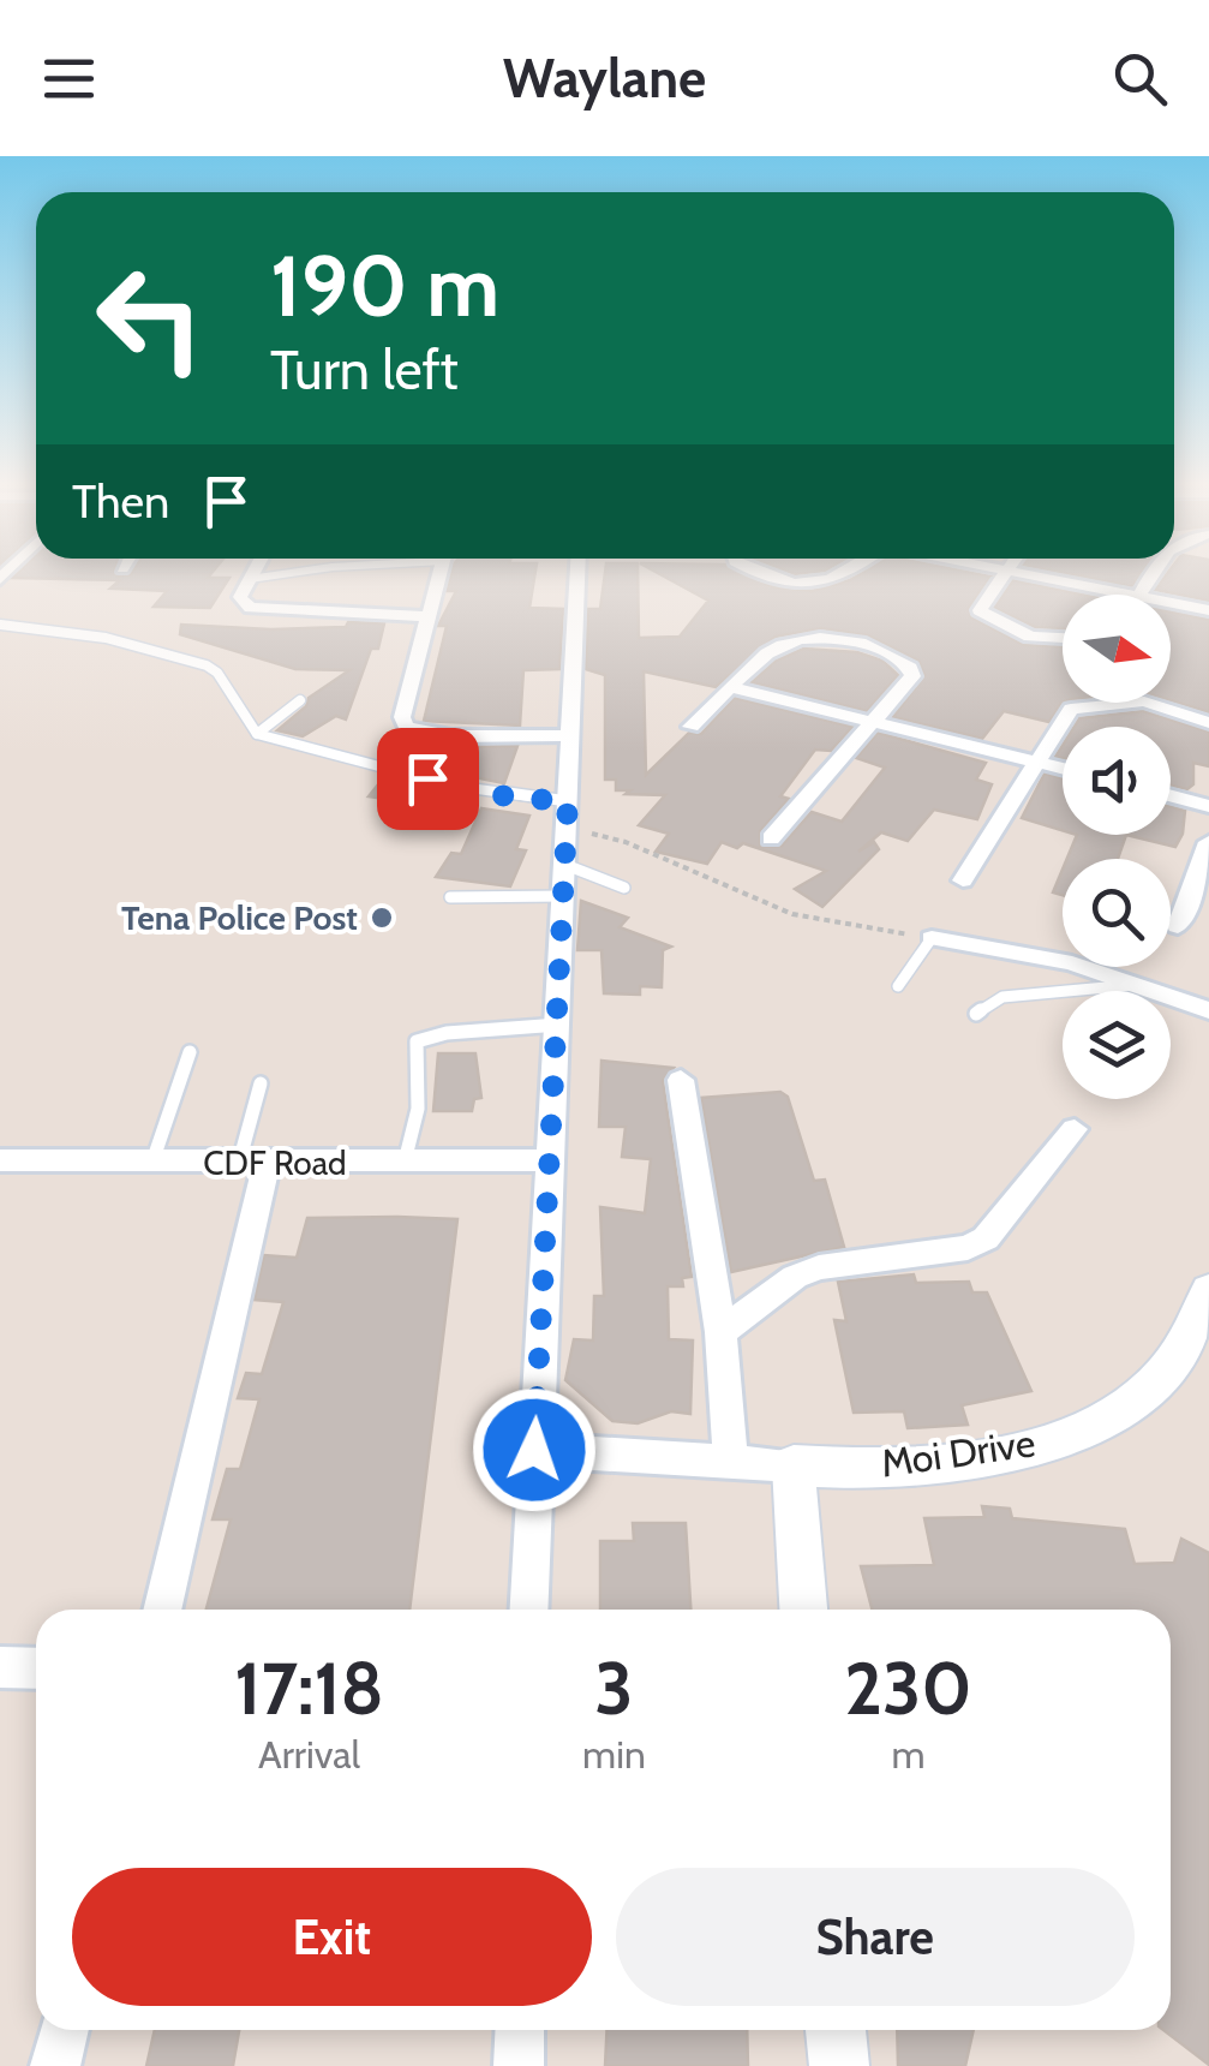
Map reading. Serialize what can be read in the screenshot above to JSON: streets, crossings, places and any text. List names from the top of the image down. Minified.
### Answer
{"streets":{"street":["CDF Road","Moi Drive"]},"places":["Tena Police Post"],"north":"right","page":{"header":"Waylane","turn":["190 m","Turn left"],"then":"Then","eta":["17:18","Arrival","3","min","230","m"],"buttons":["Exit","Share"]}}
